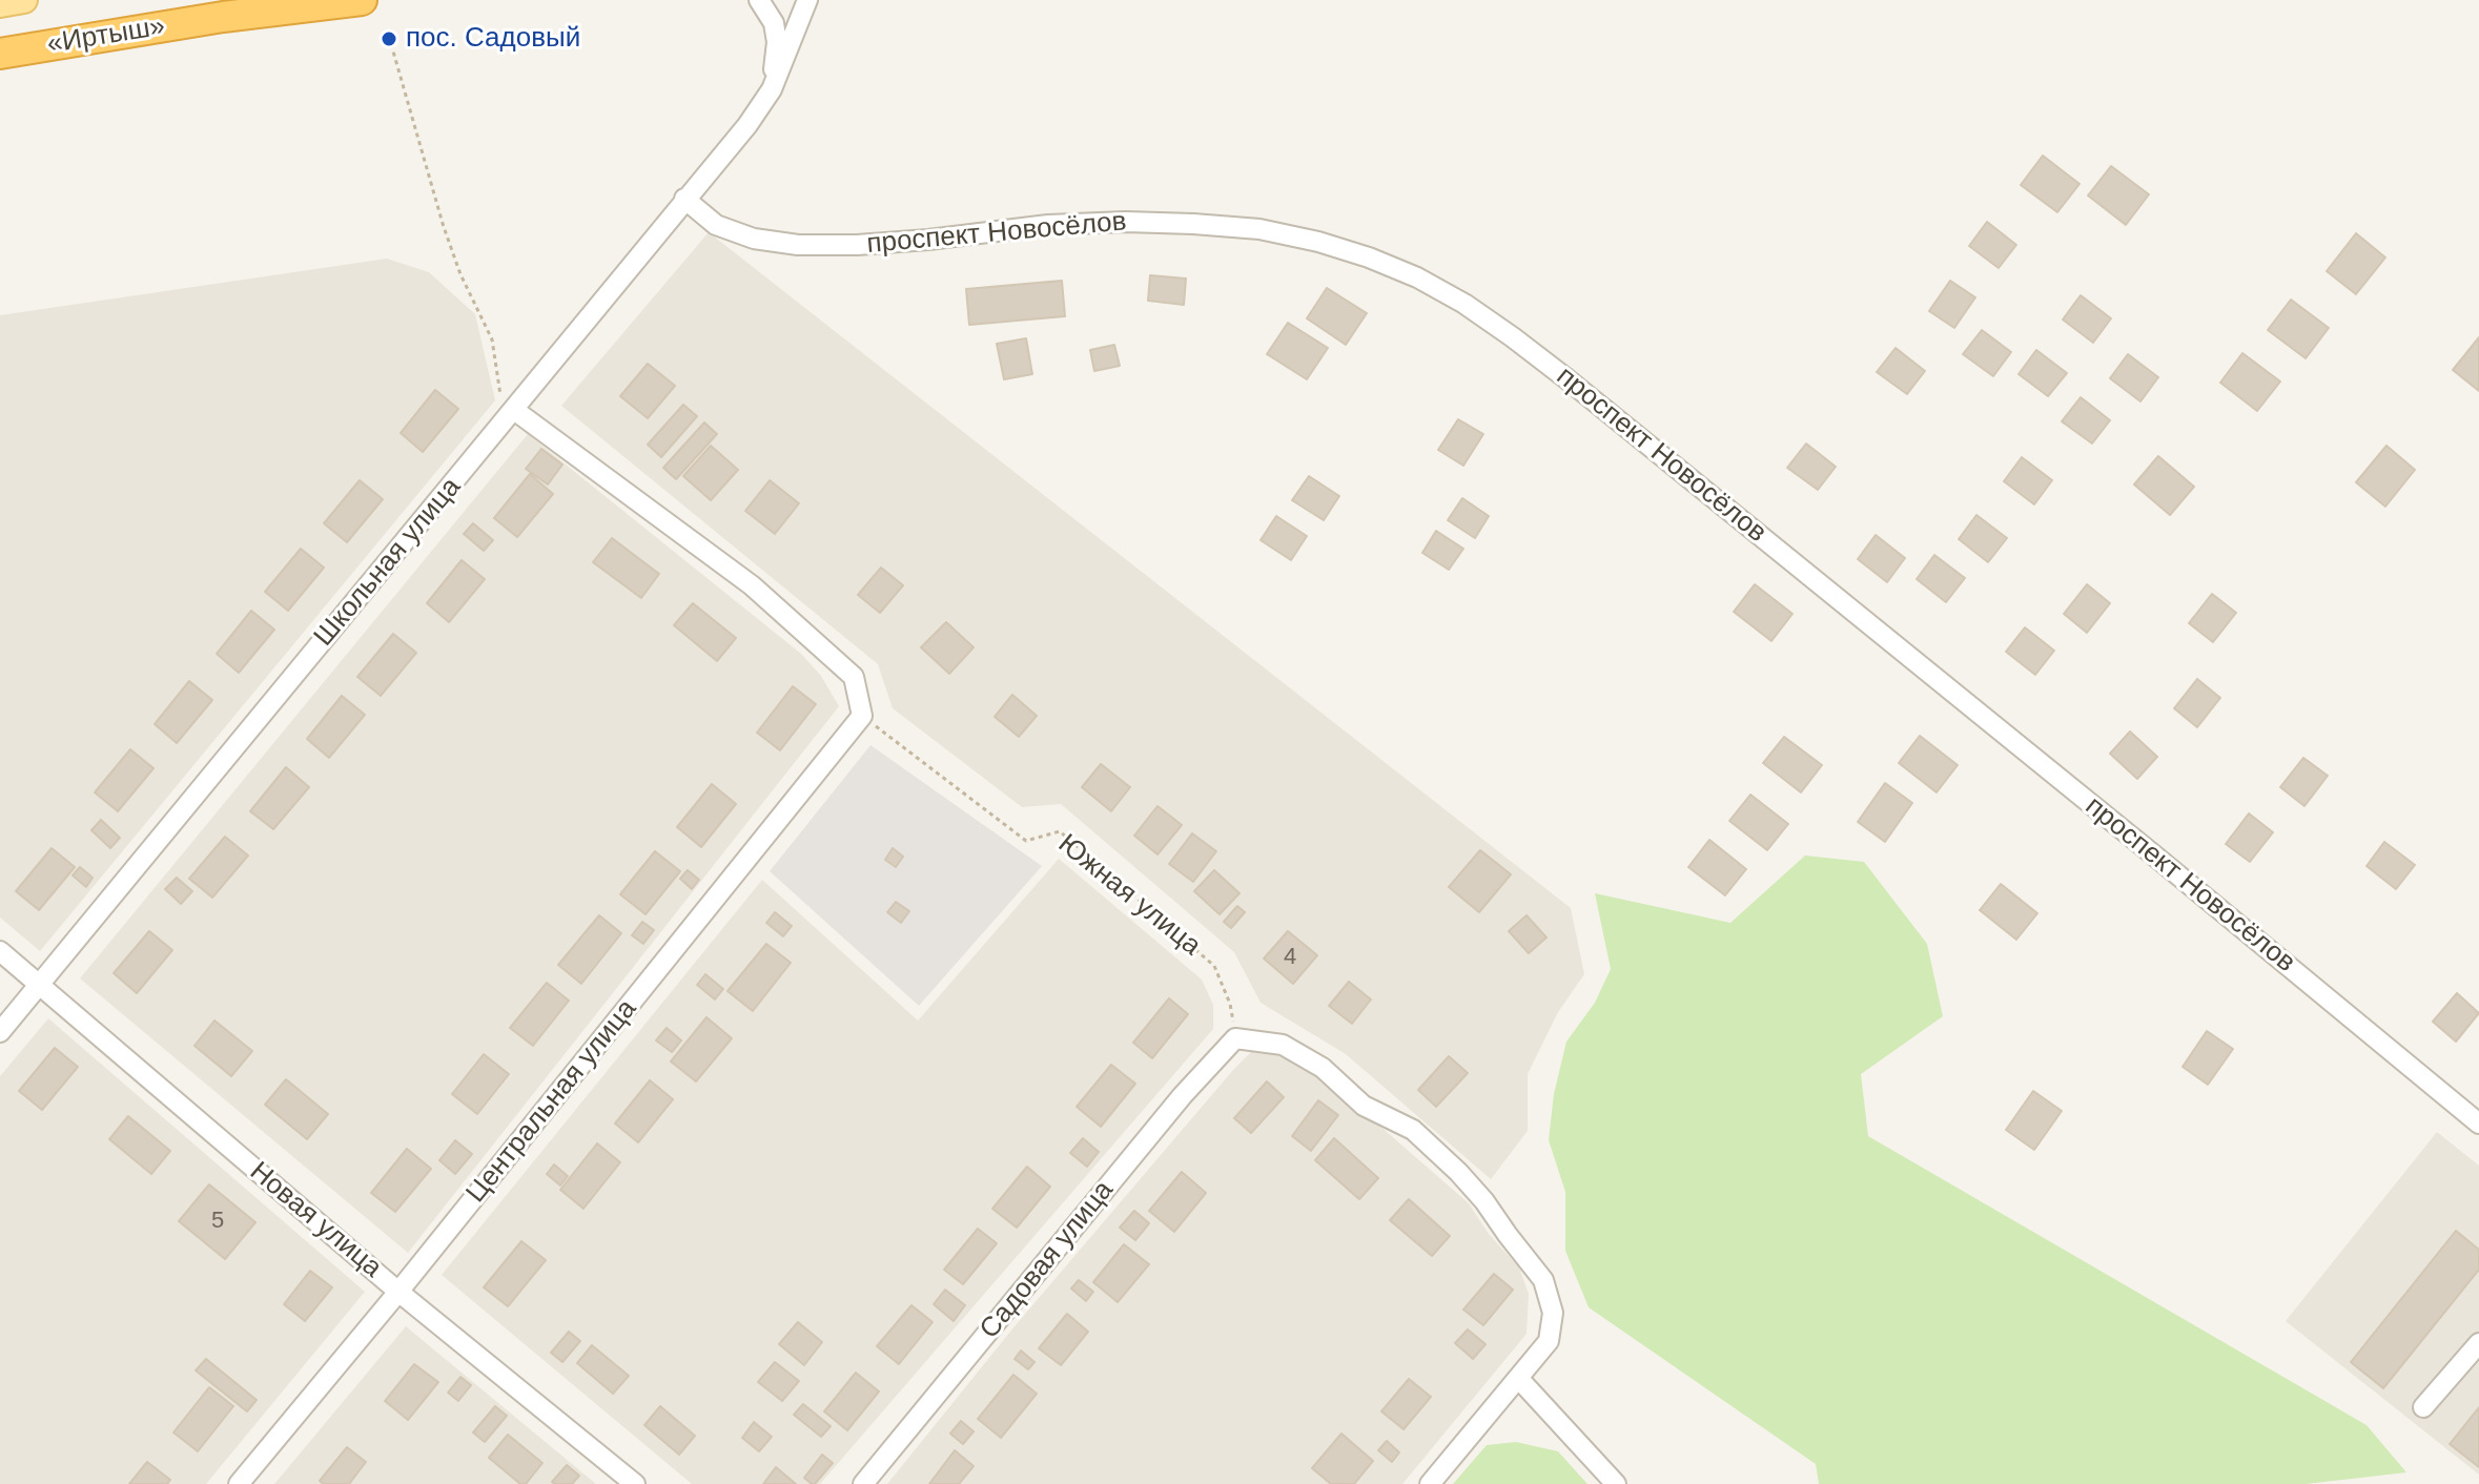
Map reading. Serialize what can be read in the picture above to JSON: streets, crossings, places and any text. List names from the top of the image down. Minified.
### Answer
{"streets":{"highway":["«Иртыш»"],"street":["проспект Новосёлов","Школьная улица","Центральная улица","Новая улица","Садовая улица"],"path":["Южная улица"]},"crossings":[["проспект Новосёлов","Школьная улица"],["Школьная улица","Новая улица"],["Южная улица","Центральная улица"],["Южная улица","Садовая улица"],["Центральная улица","Новая улица"]],"places":["пос. Садовый"],"house_numbers":["4","5"]}
